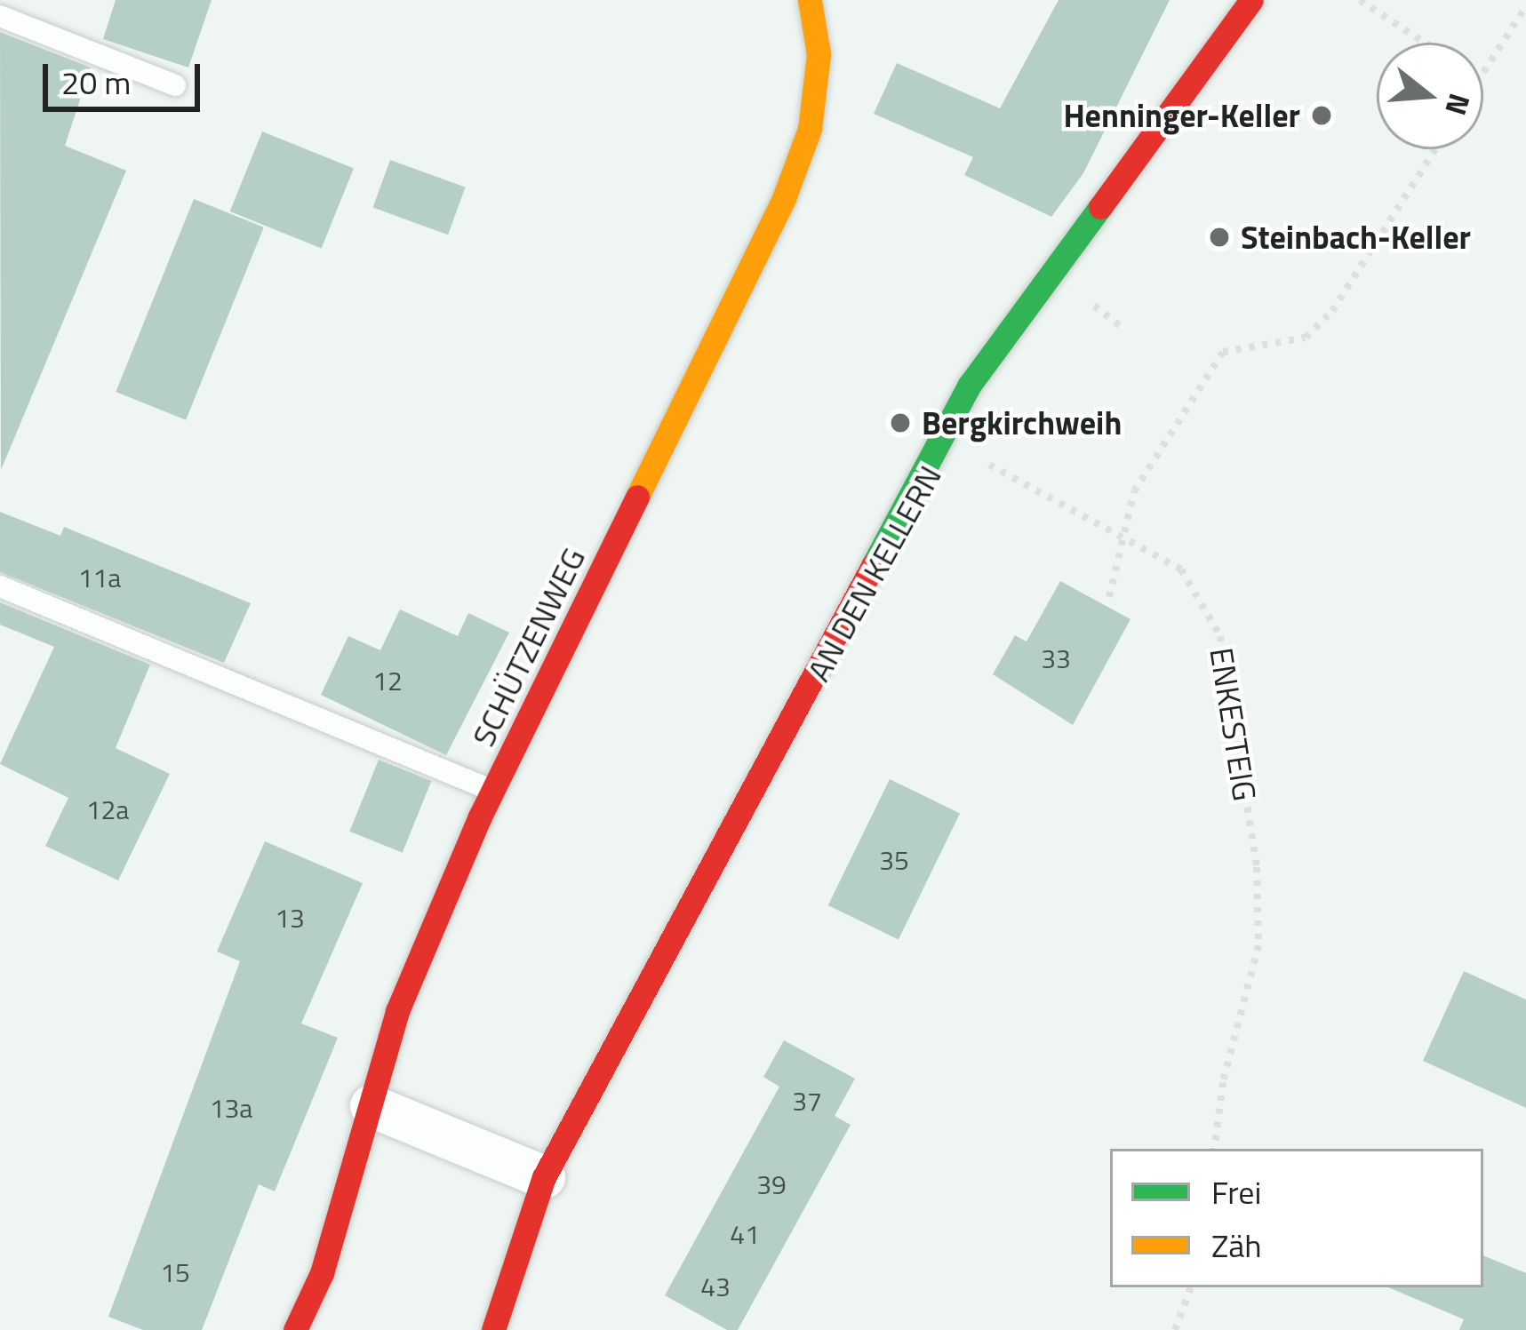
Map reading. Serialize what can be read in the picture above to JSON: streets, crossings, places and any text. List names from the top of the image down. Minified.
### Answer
{"streets":{"street":["AN DEN KELLERN","SCHÜTZENWEG"],"path":["ENKESTEIG"]},"crossings":[["AN DEN KELLERN","ENKESTEIG"]],"places":["Henninger-Keller","Steinbach-Keller","Bergkirchweih"],"house_numbers":["11a","33","12","12a","35","13","37","13a","39","41","15","43"],"legend":["Frei","Zäh"],"scale_bar":"20 m","north":"right"}
